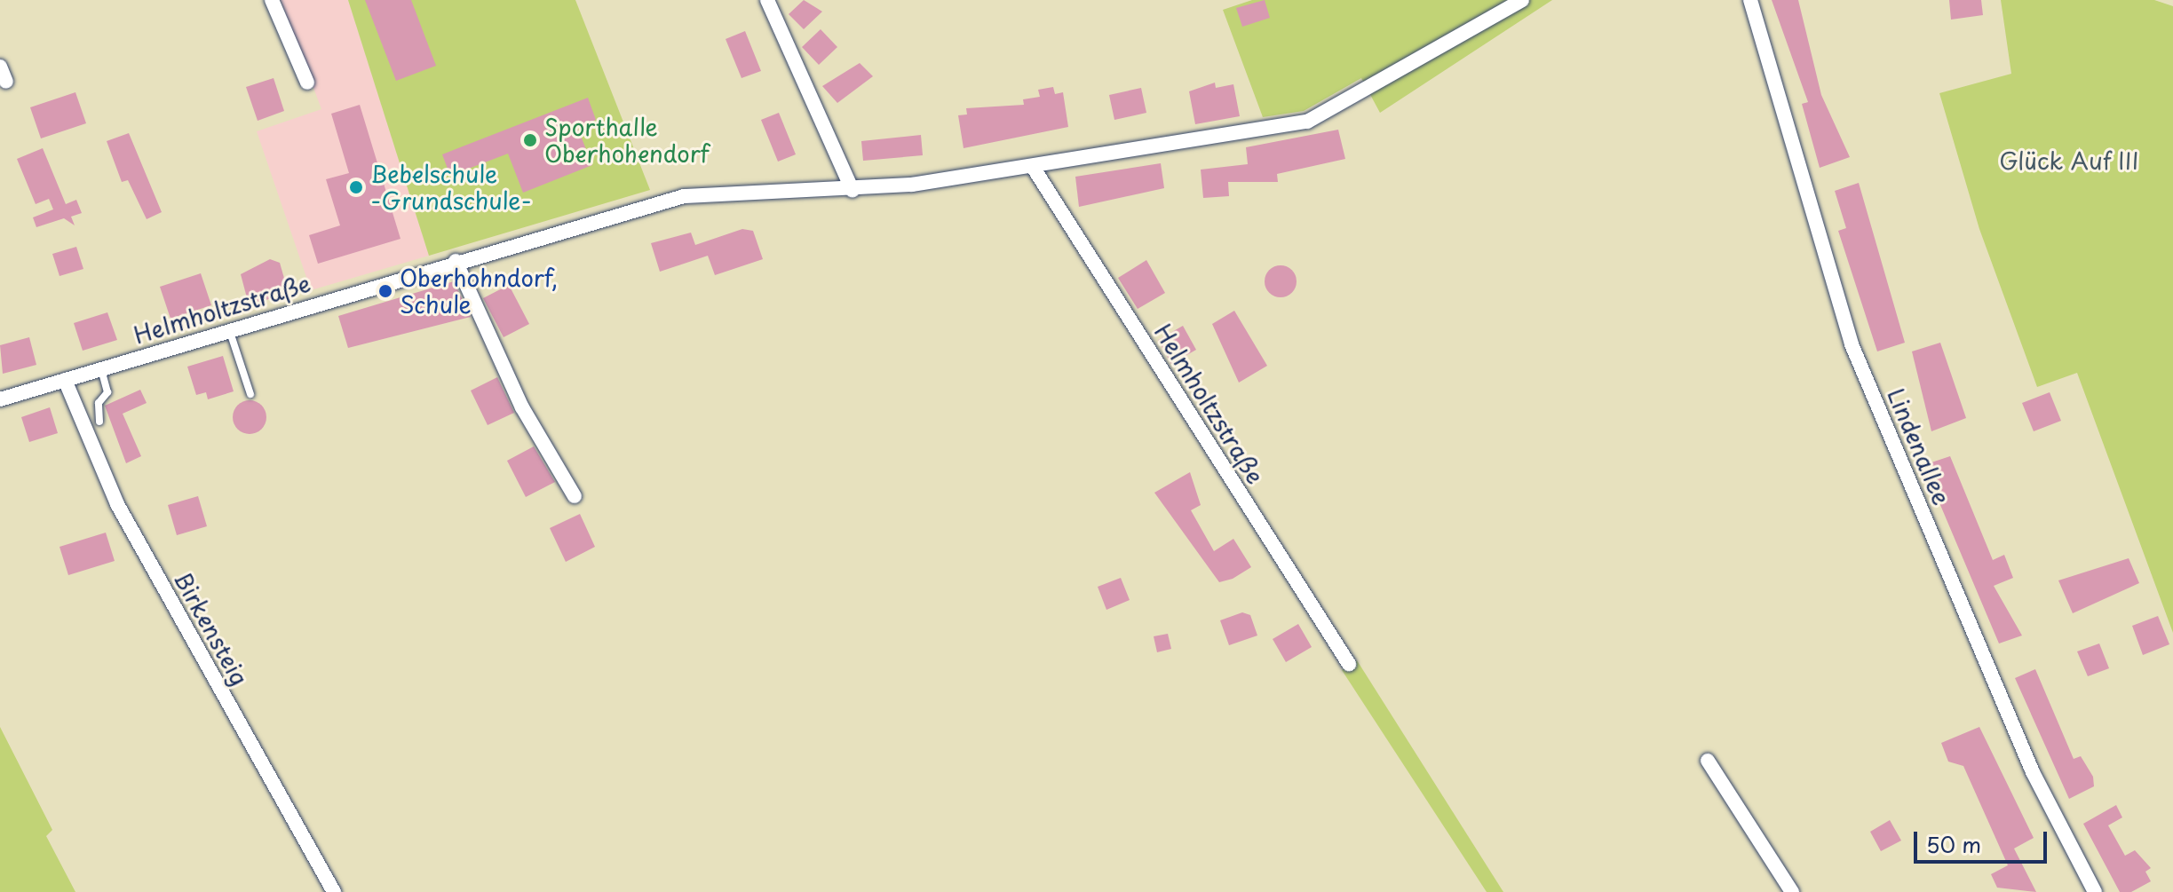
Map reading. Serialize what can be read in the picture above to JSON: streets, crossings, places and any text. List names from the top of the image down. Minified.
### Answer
{"streets":{"street":["Helmholtzstraße","Lindenallee","Birkensteig"]},"crossings":[["Helmholtzstraße","Birkensteig"]],"parks":["Glück Auf III"],"places":["Sporthalle Oberhohendorf","Bebelschule -Grundschule-","Oberhohndorf, Schule"],"scale_bar":"50 m"}
